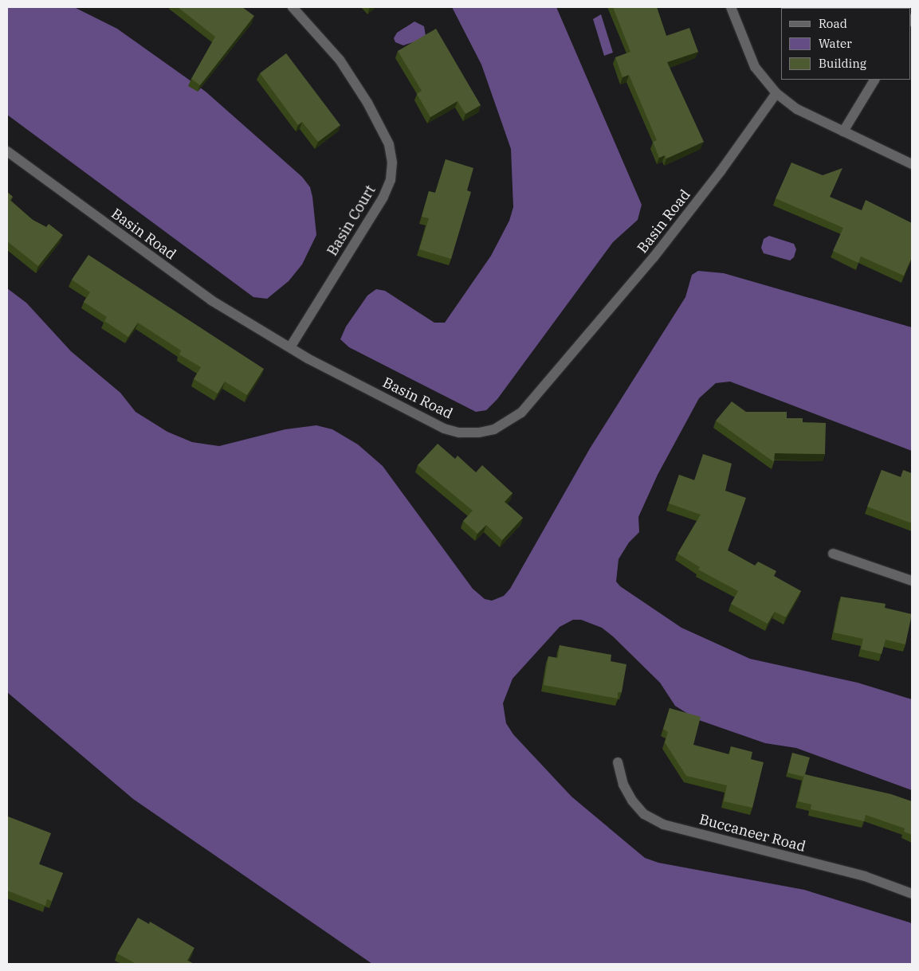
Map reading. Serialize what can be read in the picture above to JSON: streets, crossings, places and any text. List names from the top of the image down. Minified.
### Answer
{"streets":{"street":["Basin Court","Basin Road","Buccaneer Road"]},"crossings":[["Basin Court","Basin Road"]],"legend":["Road","Water","Building"]}
